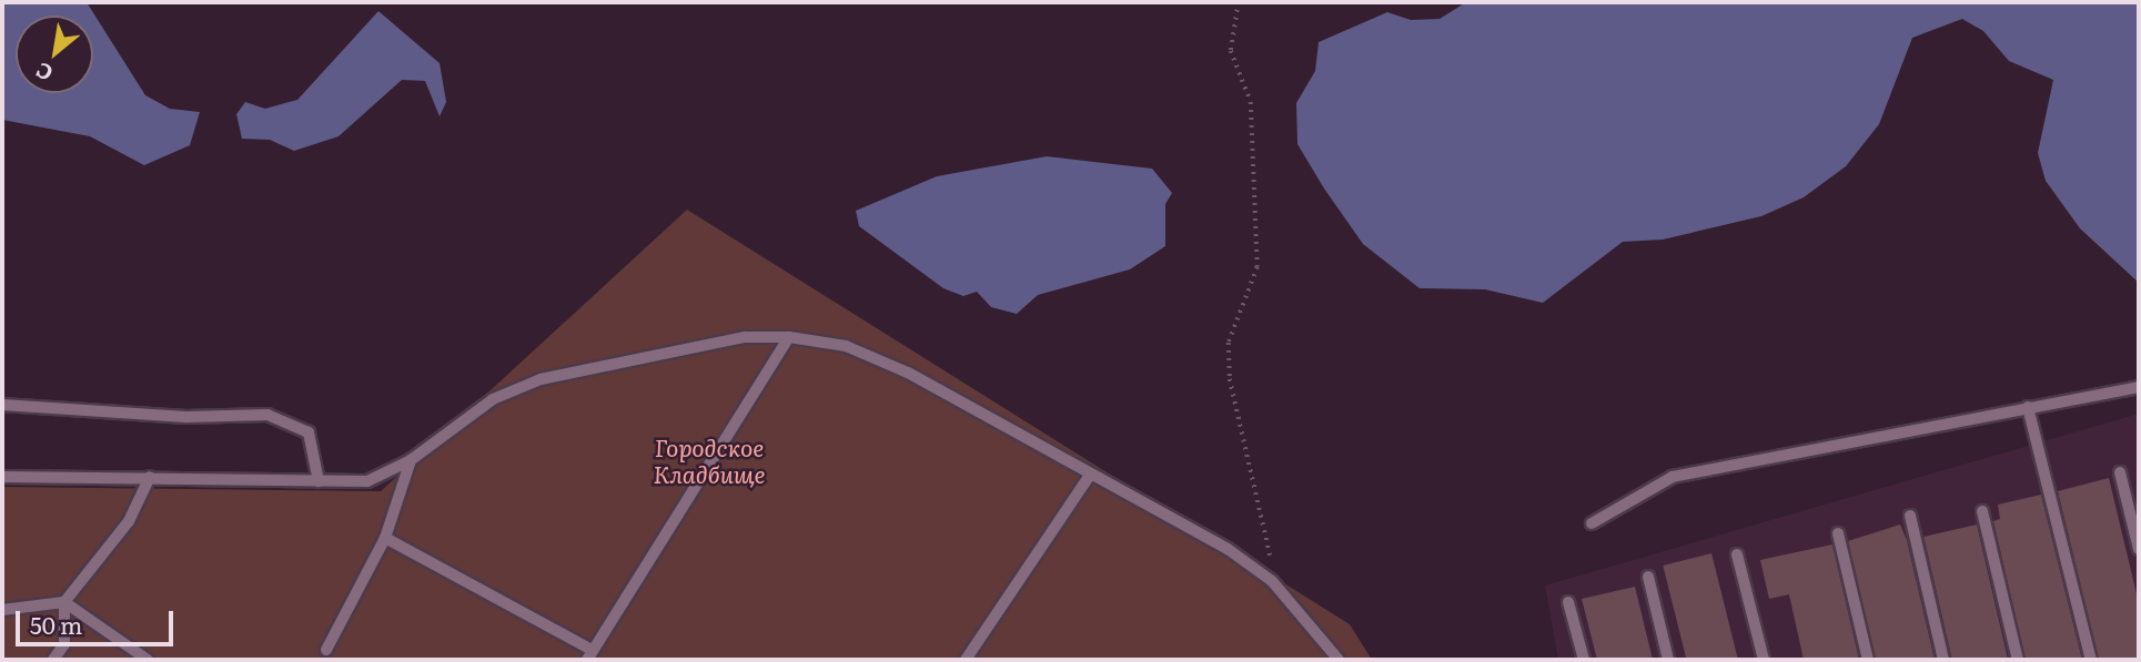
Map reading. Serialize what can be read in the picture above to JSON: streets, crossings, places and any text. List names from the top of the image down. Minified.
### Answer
{"parks":["Городское Кладбище"],"scale_bar":"50 m","north":"bottom left"}
